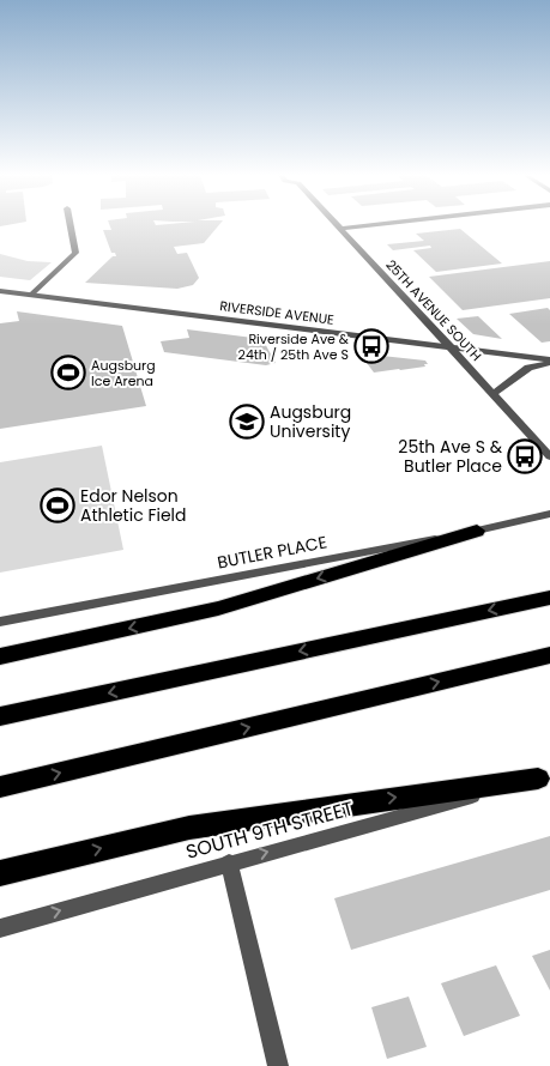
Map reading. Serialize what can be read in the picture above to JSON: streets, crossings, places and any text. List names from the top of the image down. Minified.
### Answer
{"streets":{"street":["25TH AVENUE SOUTH","RIVERSIDE AVENUE","BUTLER PLACE","SOUTH 9TH STREET"]},"crossings":[["25TH AVENUE SOUTH","RIVERSIDE AVENUE"]],"one_way":["SOUTH 9TH STREET"],"places":{"bus stop":["Riverside Ave & 24th / 25th Ave S","25th Ave S & Butler Place"],"sports":["Augsburg Ice Arena","Edor Nelson Athletic Field"],"school or university":["Augsburg University"]}}
